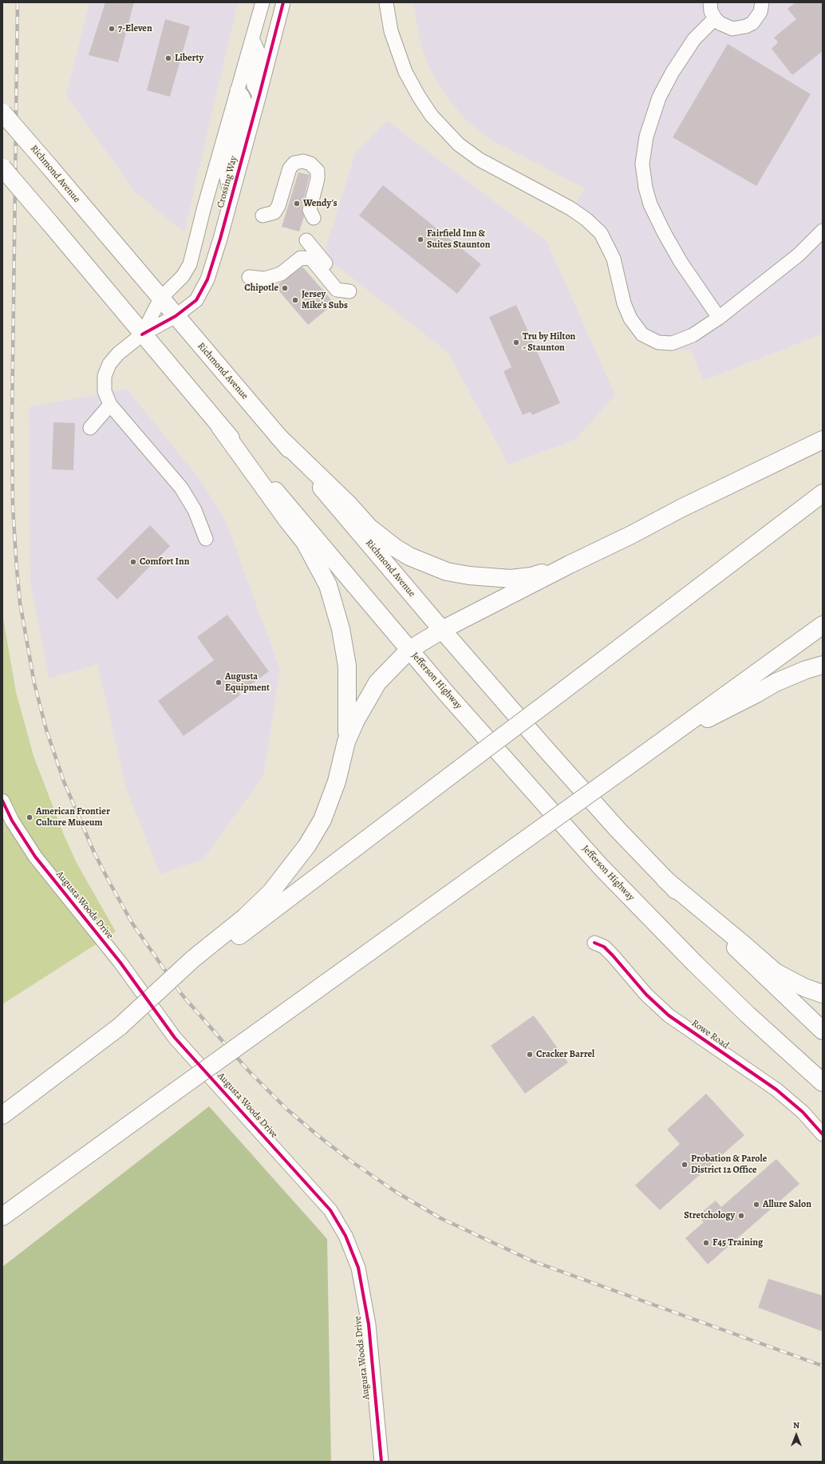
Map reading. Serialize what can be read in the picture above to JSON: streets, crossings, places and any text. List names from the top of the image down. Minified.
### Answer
{"streets":{"main road":["Richmond Avenue","Jefferson Highway"],"street":["Crossing Way","Augusta Woods Drive","Rowe Road"]},"crossings":[["Richmond Avenue","Crossing Way"]],"places":["7-Eleven","Liberty","Wendy's","Fairfield Inn & Suites Staunton","Chipotle","Jersey Mike's Subs","Tru by Hilton - Staunton","Comfort Inn","Augusta Equipment","American Frontier Culture Museum","Cracker Barrel","Probation & Parole District 12 Office","Allure Salon","Stretchology","F45 Training"],"north":"top"}
